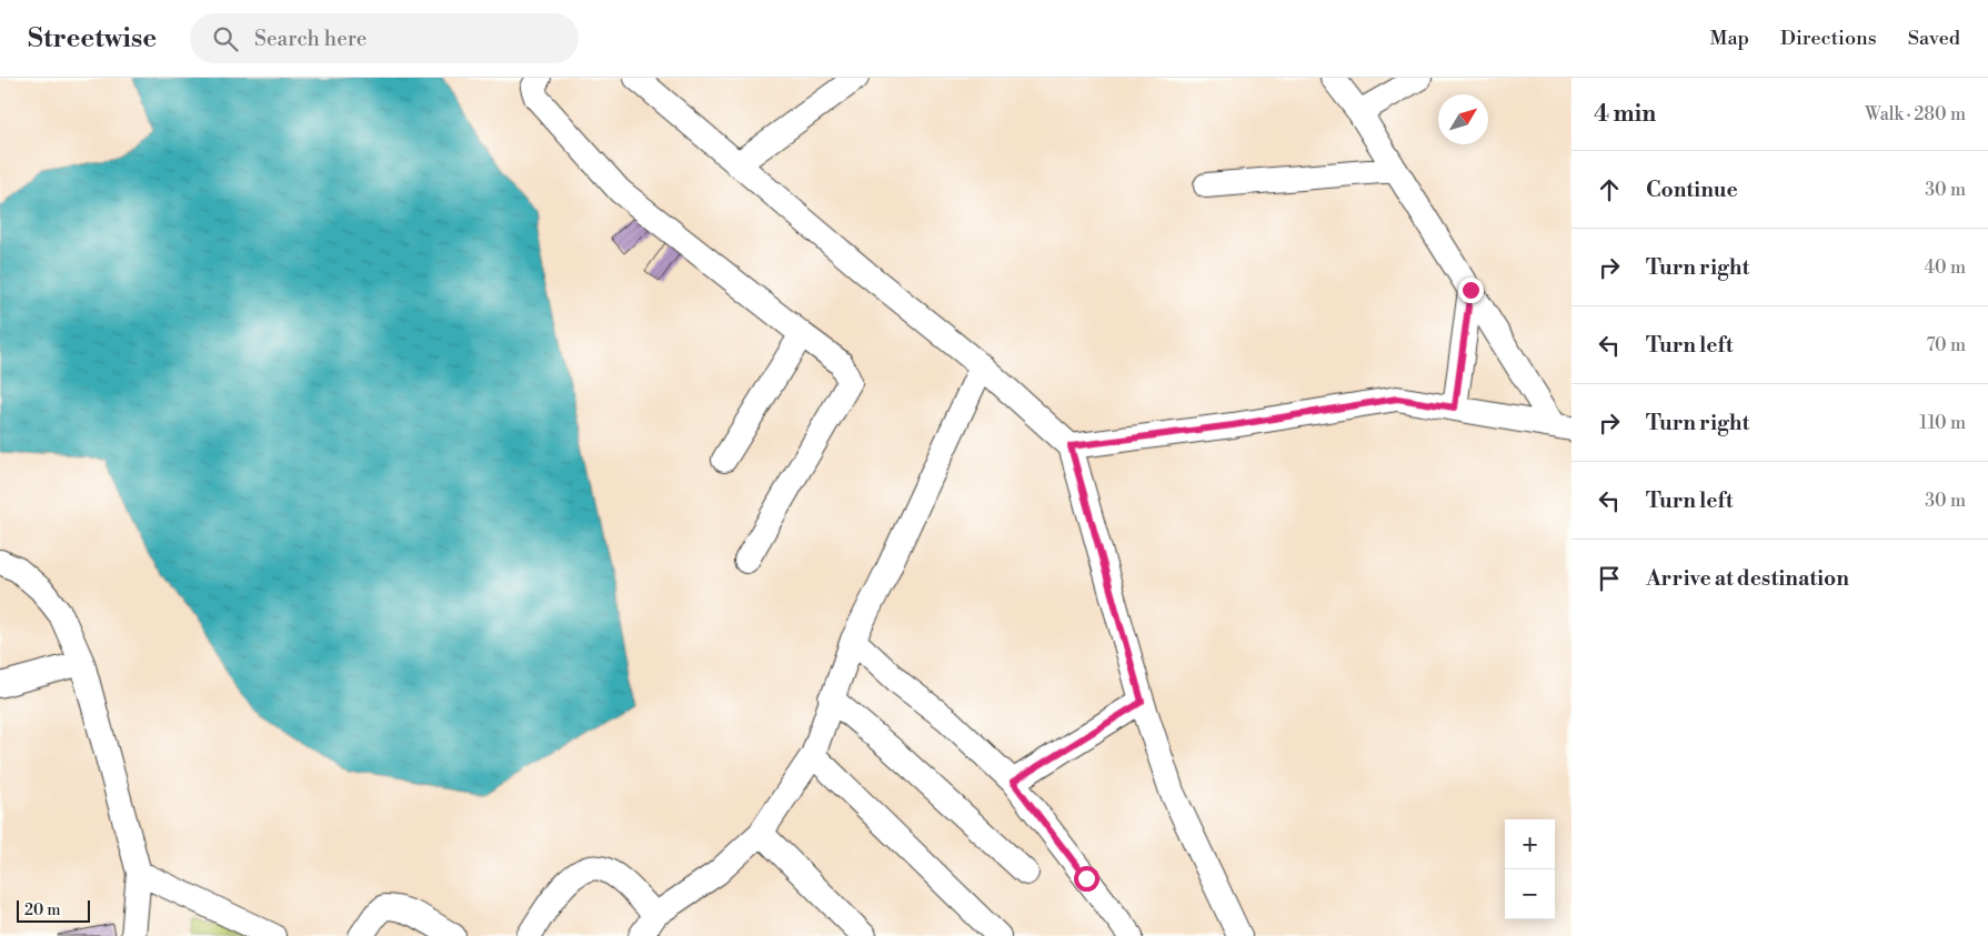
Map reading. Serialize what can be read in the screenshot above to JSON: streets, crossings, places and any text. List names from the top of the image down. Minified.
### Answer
{"scale_bar":"20 m","north":"top right","page":{"header":"Streetwise","search":"Search here","nav":["Map","Directions","Saved"],"heading":["4 min","Walk · 280 m"],"list":[["Continue","30 m"],["Turn right","40 m"],["Turn left","70 m"],["Turn right","110 m"],["Turn left","30 m"],"Arrive at destination"],"map_buttons":["+","−"],"scale":"20 m"}}
